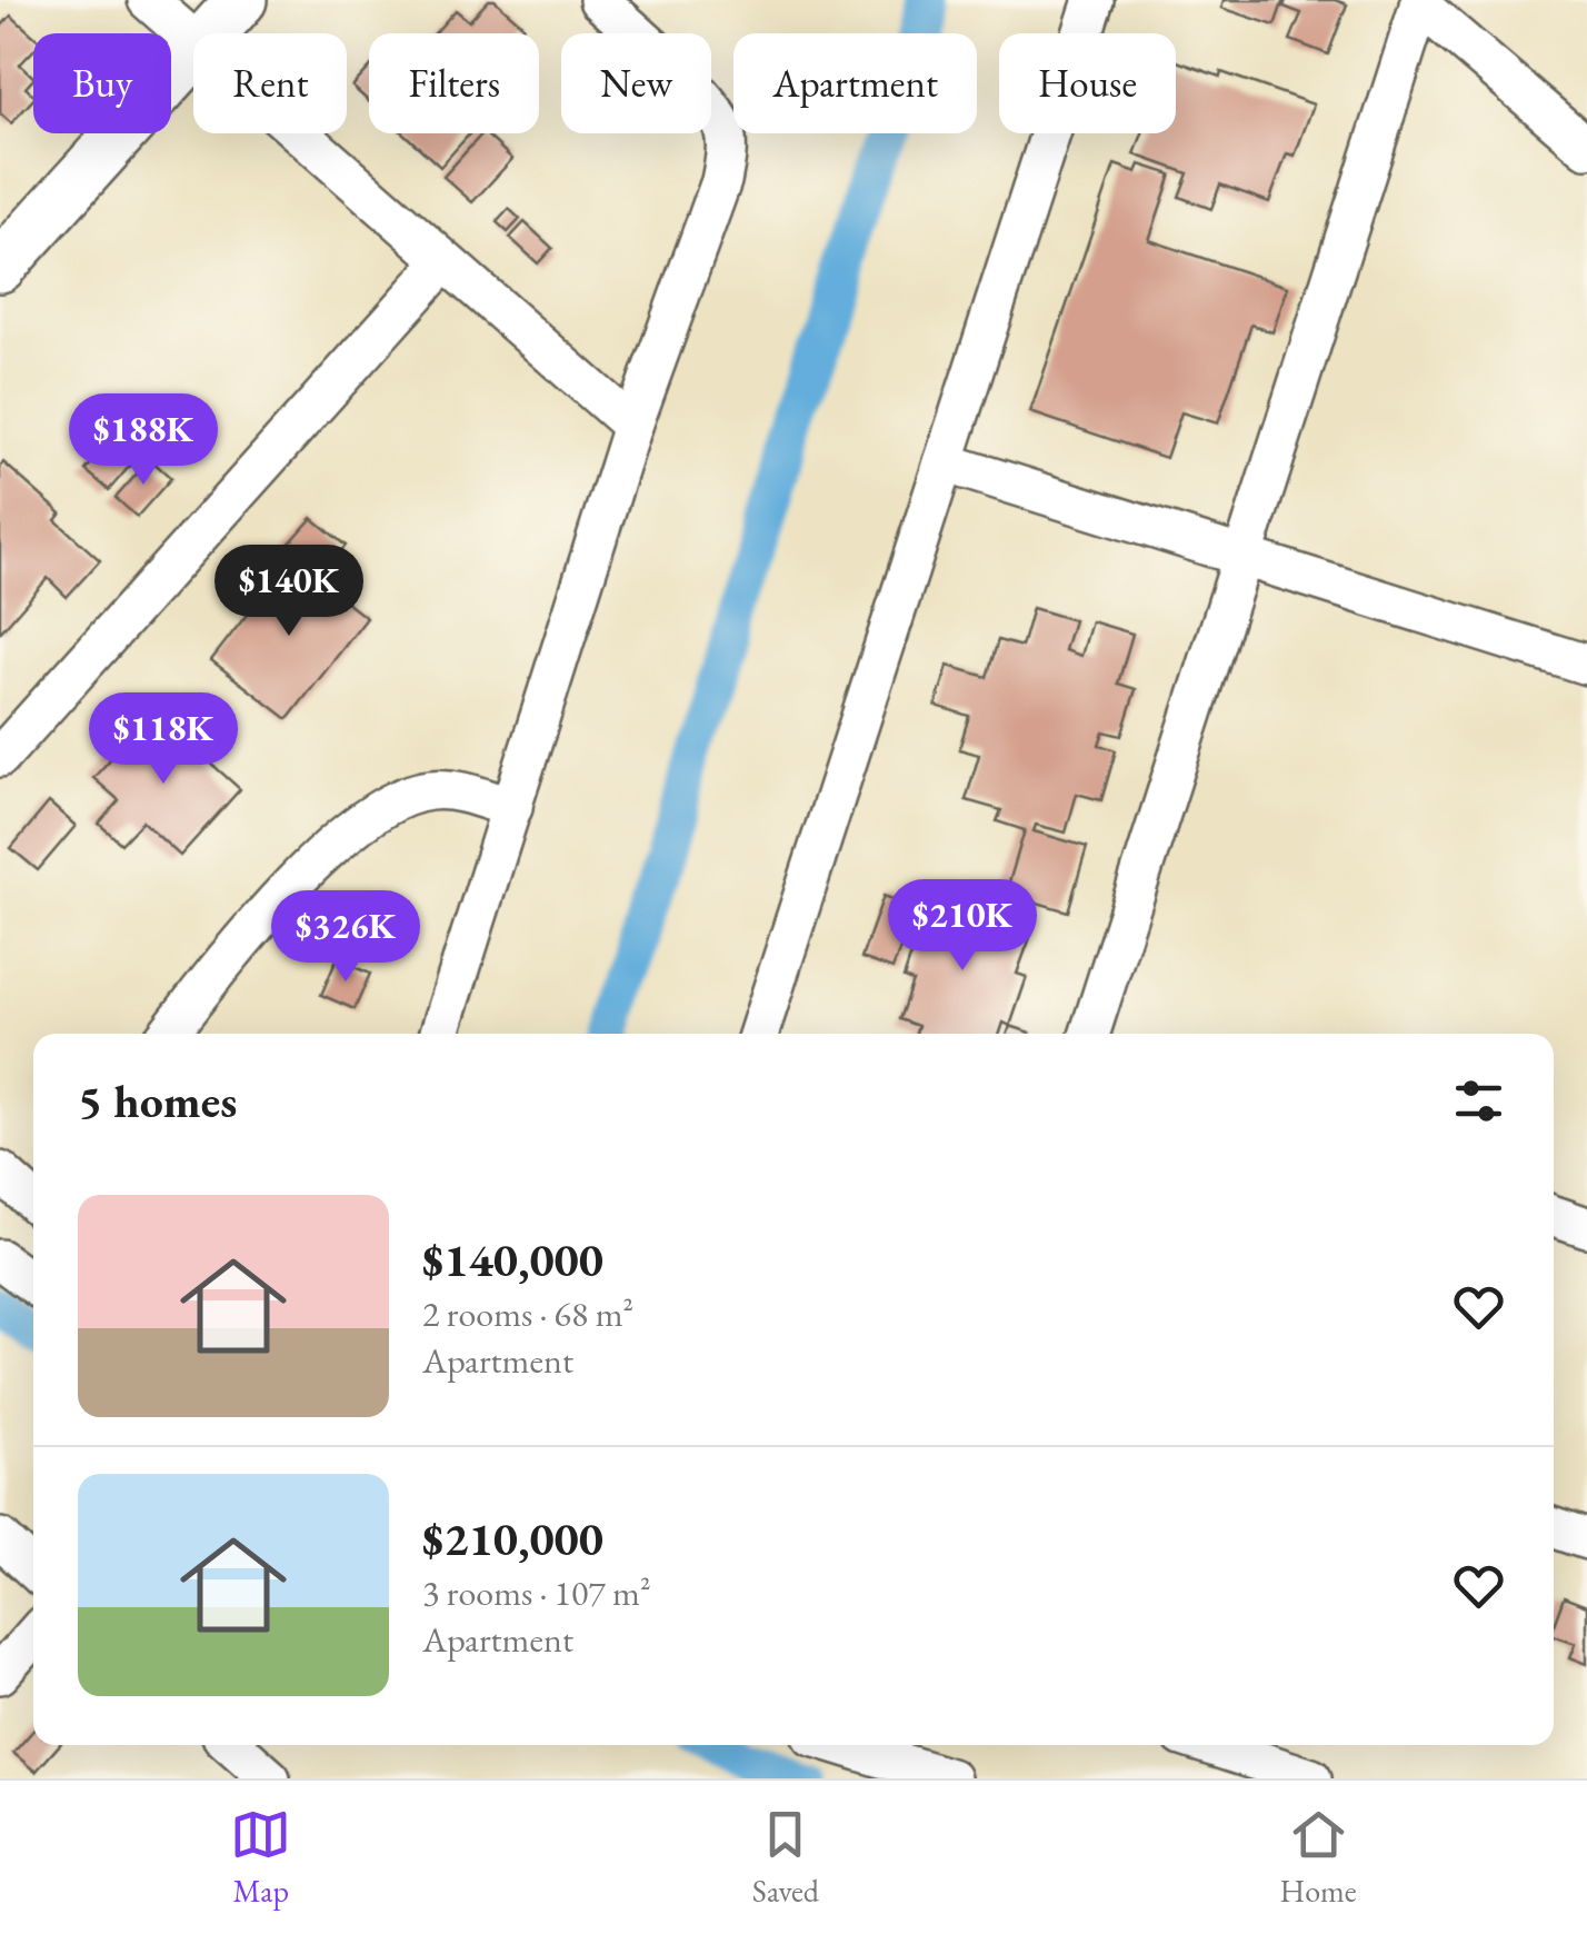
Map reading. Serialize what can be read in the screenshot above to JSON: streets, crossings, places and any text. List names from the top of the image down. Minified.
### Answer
{"page":{"chip":["Buy","Rent","Filters","New","Apartment","House"],"price":["$188K","$140K","$118K","$210K","$326K"],"heading":"5 homes","list":[{"name":"$140,000","note":"2 rooms · 68 m² · Apartment"},{"name":"$210,000","note":"3 rooms · 107 m² · Apartment"}],"tabs":["Map","Saved","Home"]}}
